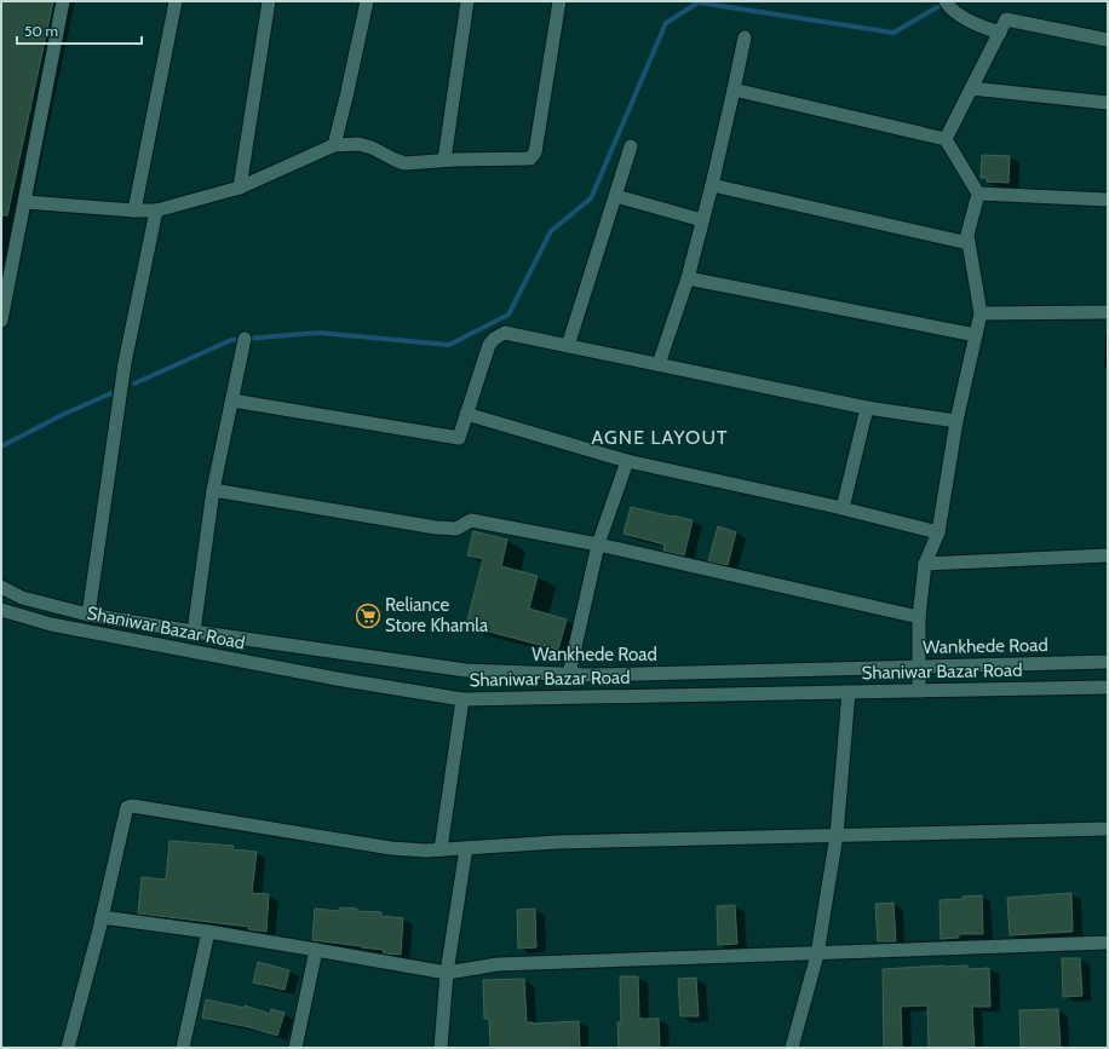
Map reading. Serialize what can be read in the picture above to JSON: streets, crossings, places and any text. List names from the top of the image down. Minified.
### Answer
{"streets":{"street":["Shaniwar Bazar Road","Wankhede Road"]},"districts":["AGNE LAYOUT"],"places":{"supermarket":["Reliance Store Khamla"]},"scale_bar":"50 m"}
